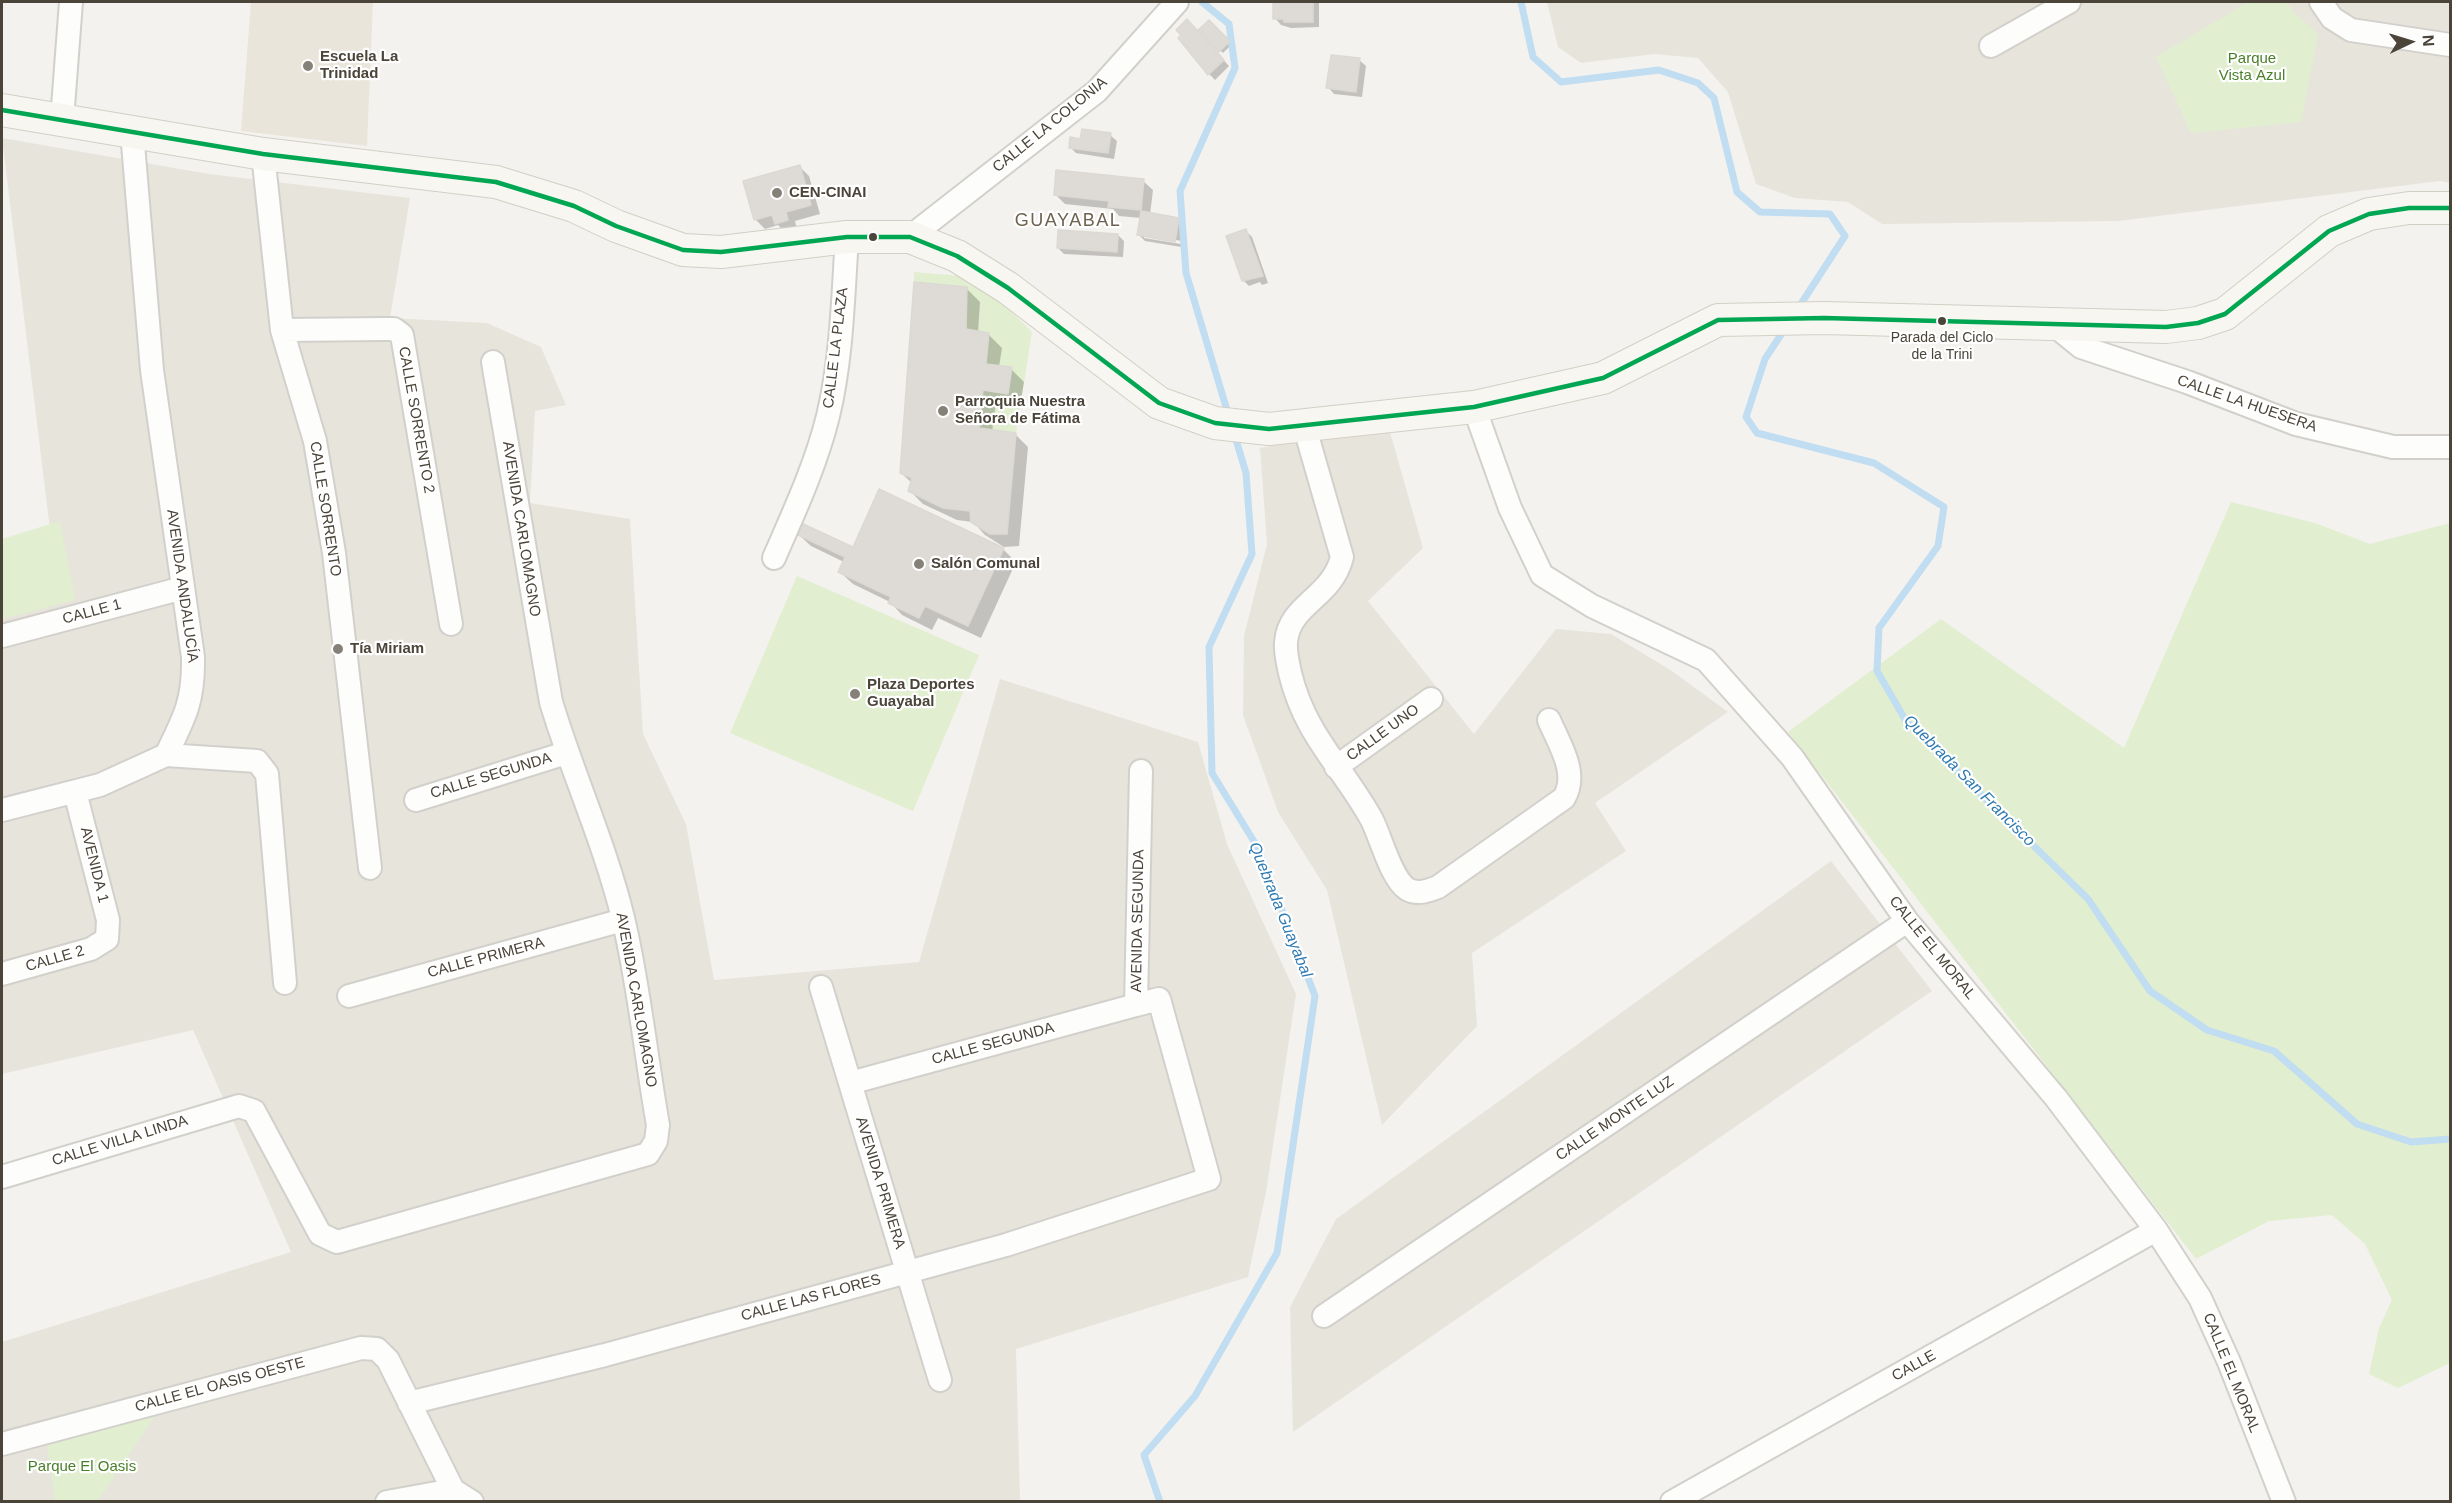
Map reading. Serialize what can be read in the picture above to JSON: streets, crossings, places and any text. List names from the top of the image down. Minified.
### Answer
{"streets":{"street":["CALLE LA COLONIA","CALLE LA PLAZA","CALLE LA HUESERA","CALLE SORRENTO 2","CALLE SORRENTO","AVENIDA CARLOMAGNO","AVENIDA ANDALUCÍA","CALLE 1","CALLE UNO","CALLE SEGUNDA","AVENIDA 1","AVENIDA SEGUNDA","CALLE EL MORAL","CALLE PRIMERA","CALLE 2","CALLE MONTE LUZ","CALLE VILLA LINDA","AVENIDA PRIMERA","CALLE LAS FLORES","CALLE","CALLE EL OASIS OESTE"]},"crossings":[["CALLE SORRENTO 2","CALLE SORRENTO"],["AVENIDA CARLOMAGNO","CALLE SEGUNDA"],["AVENIDA CARLOMAGNO","CALLE PRIMERA"],["AVENIDA CARLOMAGNO","CALLE VILLA LINDA"],["AVENIDA ANDALUCÍA","CALLE 1"],["CALLE SEGUNDA","AVENIDA SEGUNDA"],["CALLE SEGUNDA","AVENIDA PRIMERA"],["AVENIDA 1","CALLE 2"],["AVENIDA SEGUNDA","CALLE LAS FLORES"],["CALLE EL MORAL","CALLE MONTE LUZ"],["CALLE EL MORAL","CALLE"],["AVENIDA PRIMERA","CALLE LAS FLORES"],["CALLE LAS FLORES","CALLE EL OASIS OESTE"]],"districts":["GUAYABAL"],"water":["Quebrada San Francisco","Quebrada Guayabal"],"parks":["Parque Vista Azul","Parque El Oasis"],"places":["Escuela La Trinidad","CEN-CINAI","Parada del Ciclo de la Trini","Parroquia Nuestra Señora de Fátima","Salón Comunal","Tía Miriam","Plaza Deportes Guayabal"],"north":"right"}
